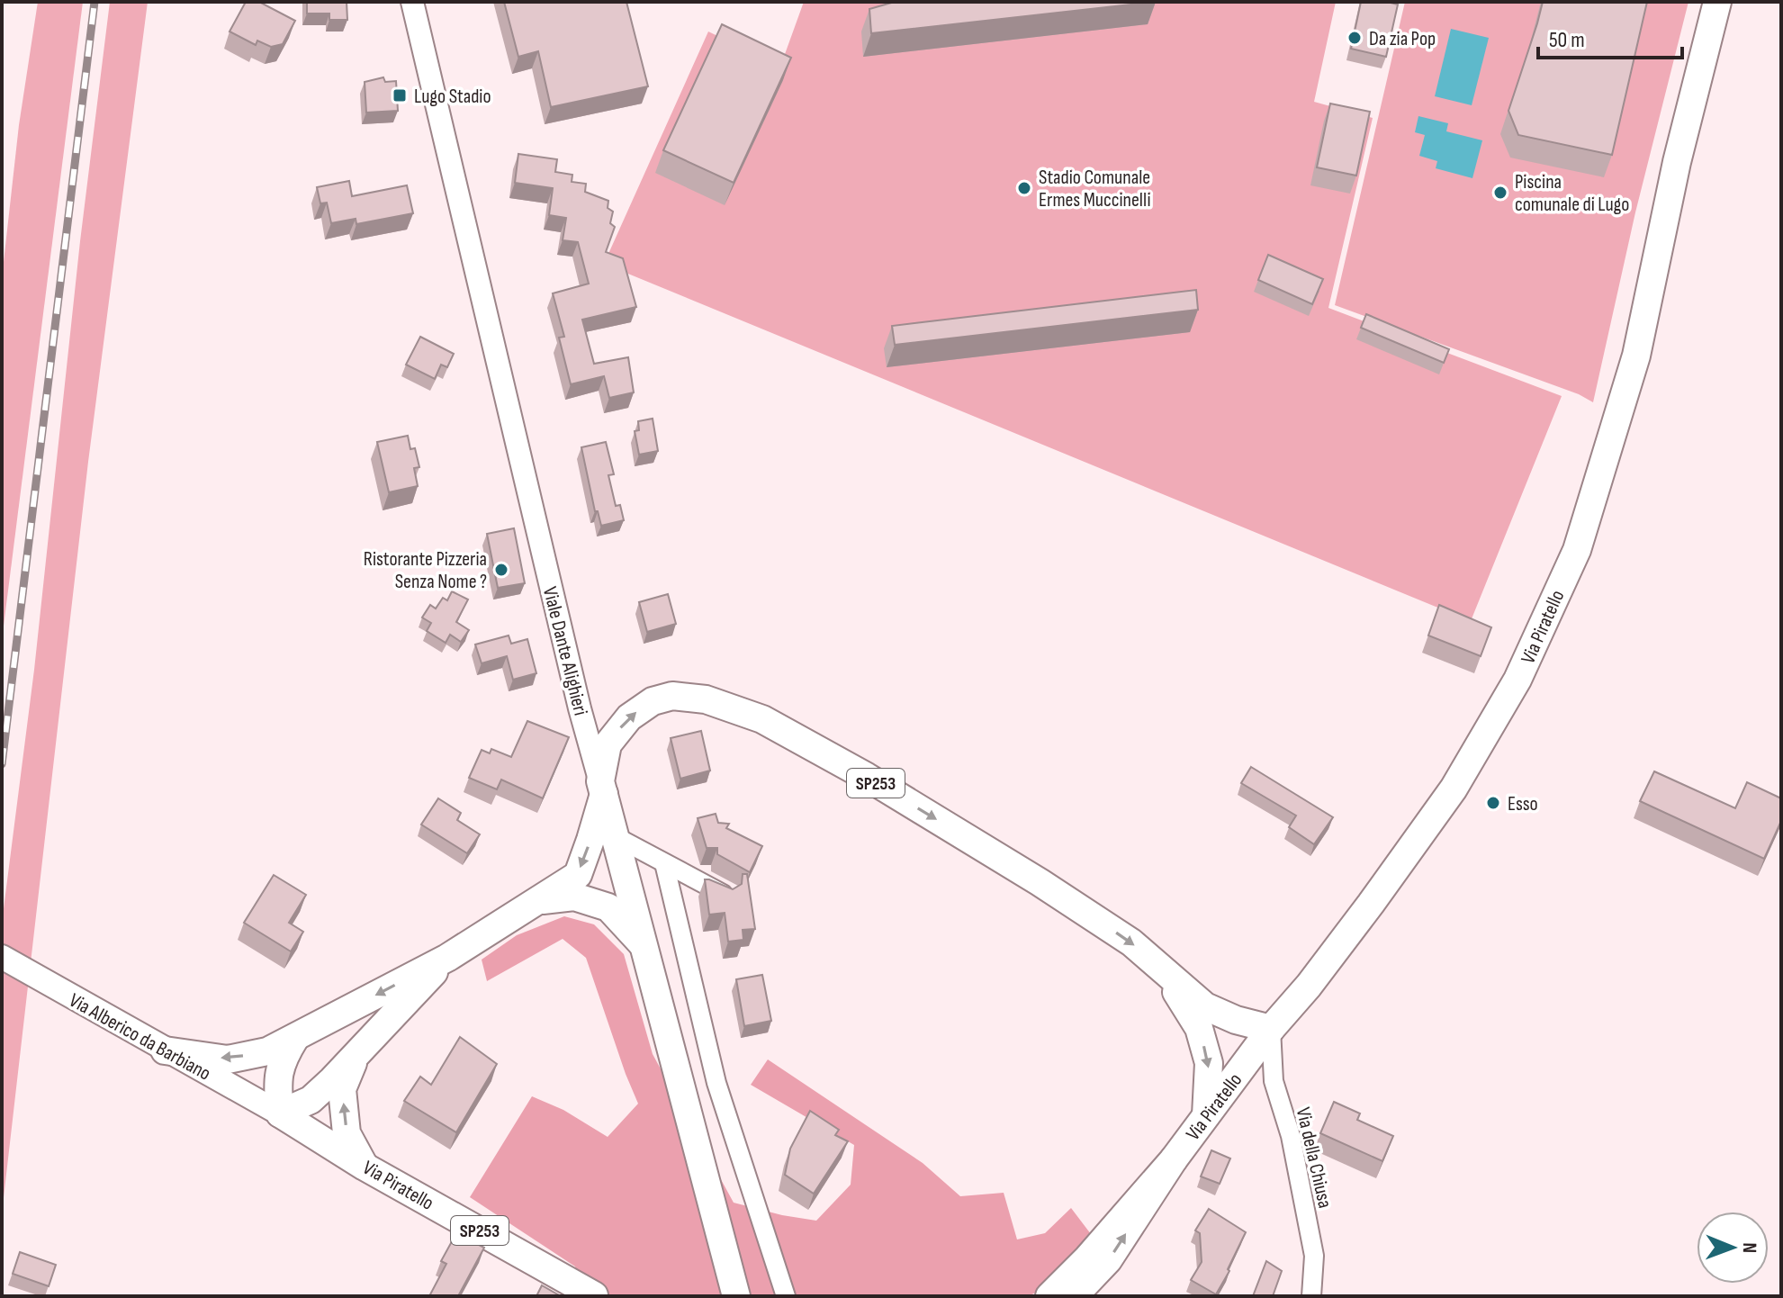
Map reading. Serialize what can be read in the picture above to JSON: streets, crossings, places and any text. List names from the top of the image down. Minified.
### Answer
{"streets":{"main road":["Via Piratello","Viale Dante Alighieri","SP253","Via Alberico da Barbiano"],"street":["Via della Chiusa"]},"crossings":[["Via Piratello","SP253"],["Via Piratello","Via Alberico da Barbiano"],["Via Piratello","Via della Chiusa"],["Viale Dante Alighieri","SP253"],["SP253","Via Alberico da Barbiano"],["SP253","Via della Chiusa"]],"places":{"other":["Da zia Pop","Stadio Comunale Ermes Muccinelli","Piscina comunale di Lugo","Ristorante Pizzeria Senza Nome ?","Esso"],"transit":["Lugo Stadio"]},"scale_bar":"50 m","north":"right"}
